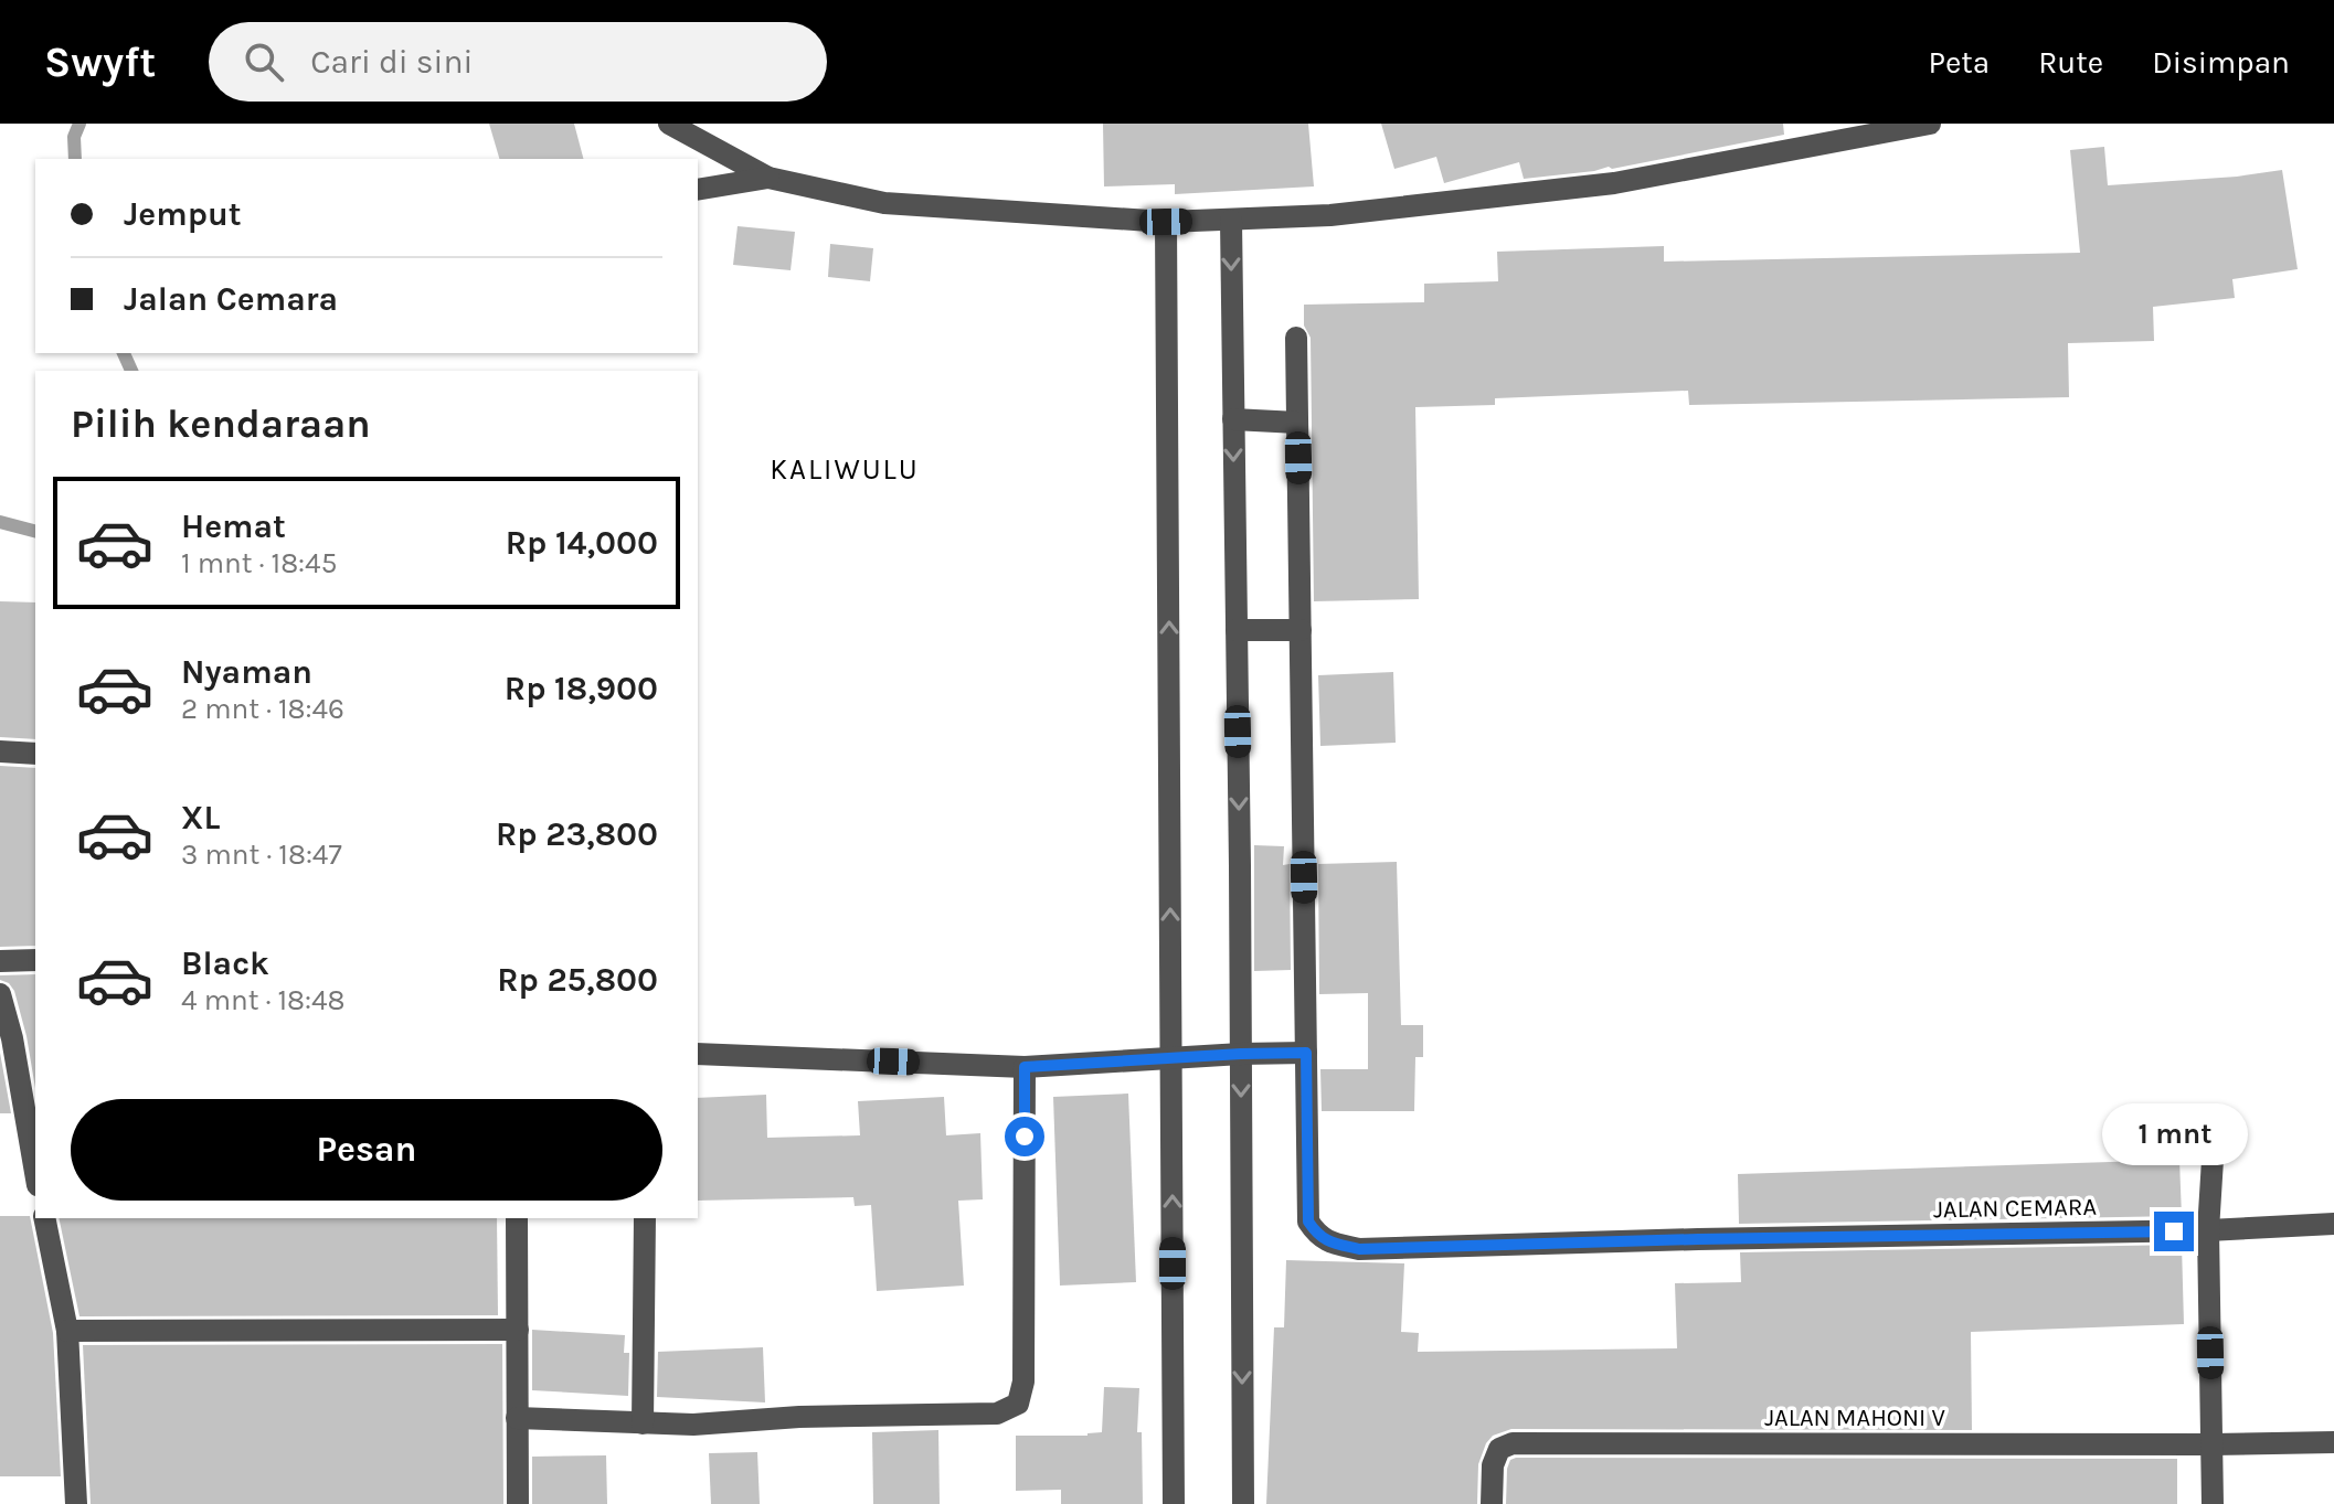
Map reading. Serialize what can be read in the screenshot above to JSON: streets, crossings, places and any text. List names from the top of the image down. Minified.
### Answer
{"streets":{"street":["JALAN CEMARA","JALAN MAHONI V"]},"districts":["KALIWULU"],"page":{"header":"Swyft","search":"Cari di sini","nav":["Peta","Rute","Disimpan"],"banner":["Jemput","Jalan Cemara"],"heading":"Pilih kendaraan","list":[{"name":"Hemat","note":"1 mnt · 18:45","value":"Rp 14,000"},{"name":"Nyaman","note":"2 mnt · 18:46","value":"Rp 18,900"},{"name":"XL","note":"3 mnt · 18:47","value":"Rp 23,800"},{"name":"Black","note":"4 mnt · 18:48","value":"Rp 25,800"}],"buttons":"Pesan","bubble":"1 mnt"}}
